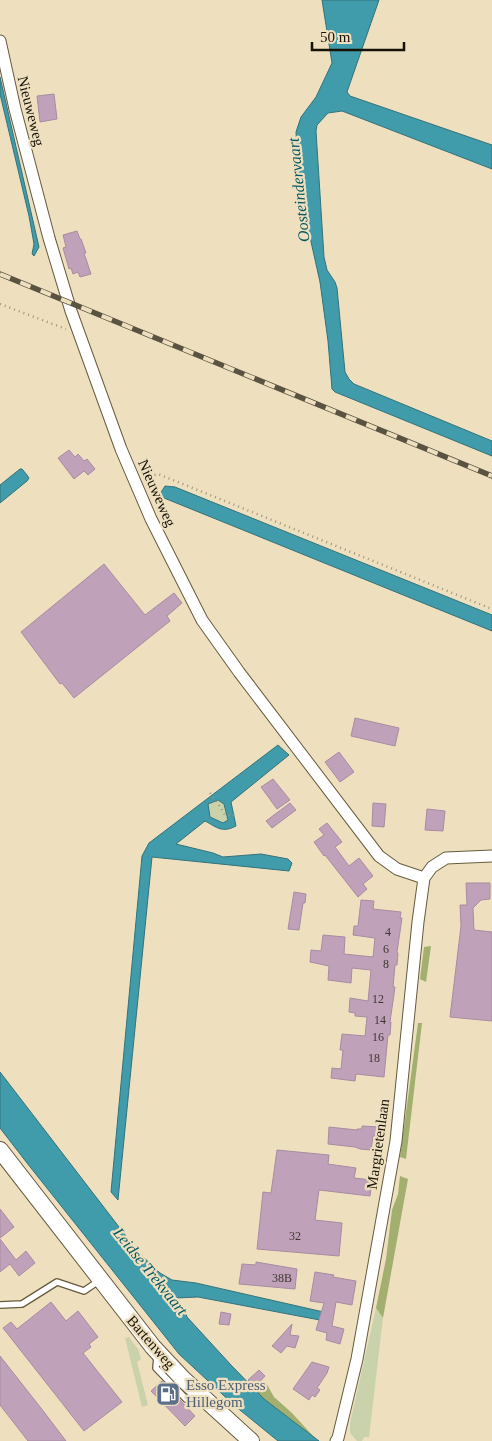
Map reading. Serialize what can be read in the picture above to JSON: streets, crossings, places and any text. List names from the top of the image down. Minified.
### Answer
{"streets":{"main road":["Bartenweg"],"street":["Nieuweweg","Margrietenlaan"]},"crossings":[["Nieuweweg","Margrietenlaan"]],"water":["Oosteindervaart","Leidse Trekvaart"],"places":{"fuel station":["Esso Express Hillegom"]},"house_numbers":["4","6","8","12","14","16","18","32","38B"],"scale_bar":"50 m"}
